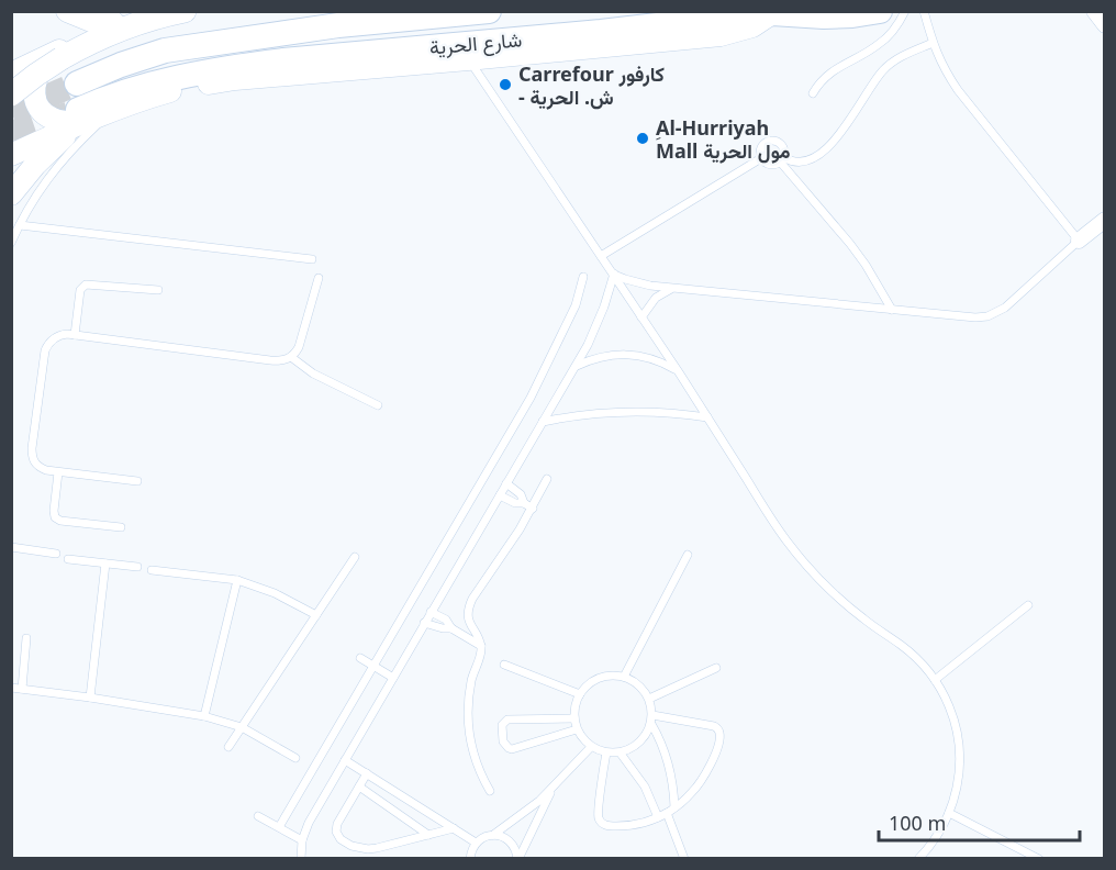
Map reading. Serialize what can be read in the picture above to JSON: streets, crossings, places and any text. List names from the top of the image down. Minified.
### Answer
{"streets":{"highway":["شارع الحرية"]},"places":["Carrefour كارفور - ش. الحرية","ِAl-Hurriyah Mall مول الحرية"],"scale_bar":"100 m"}
